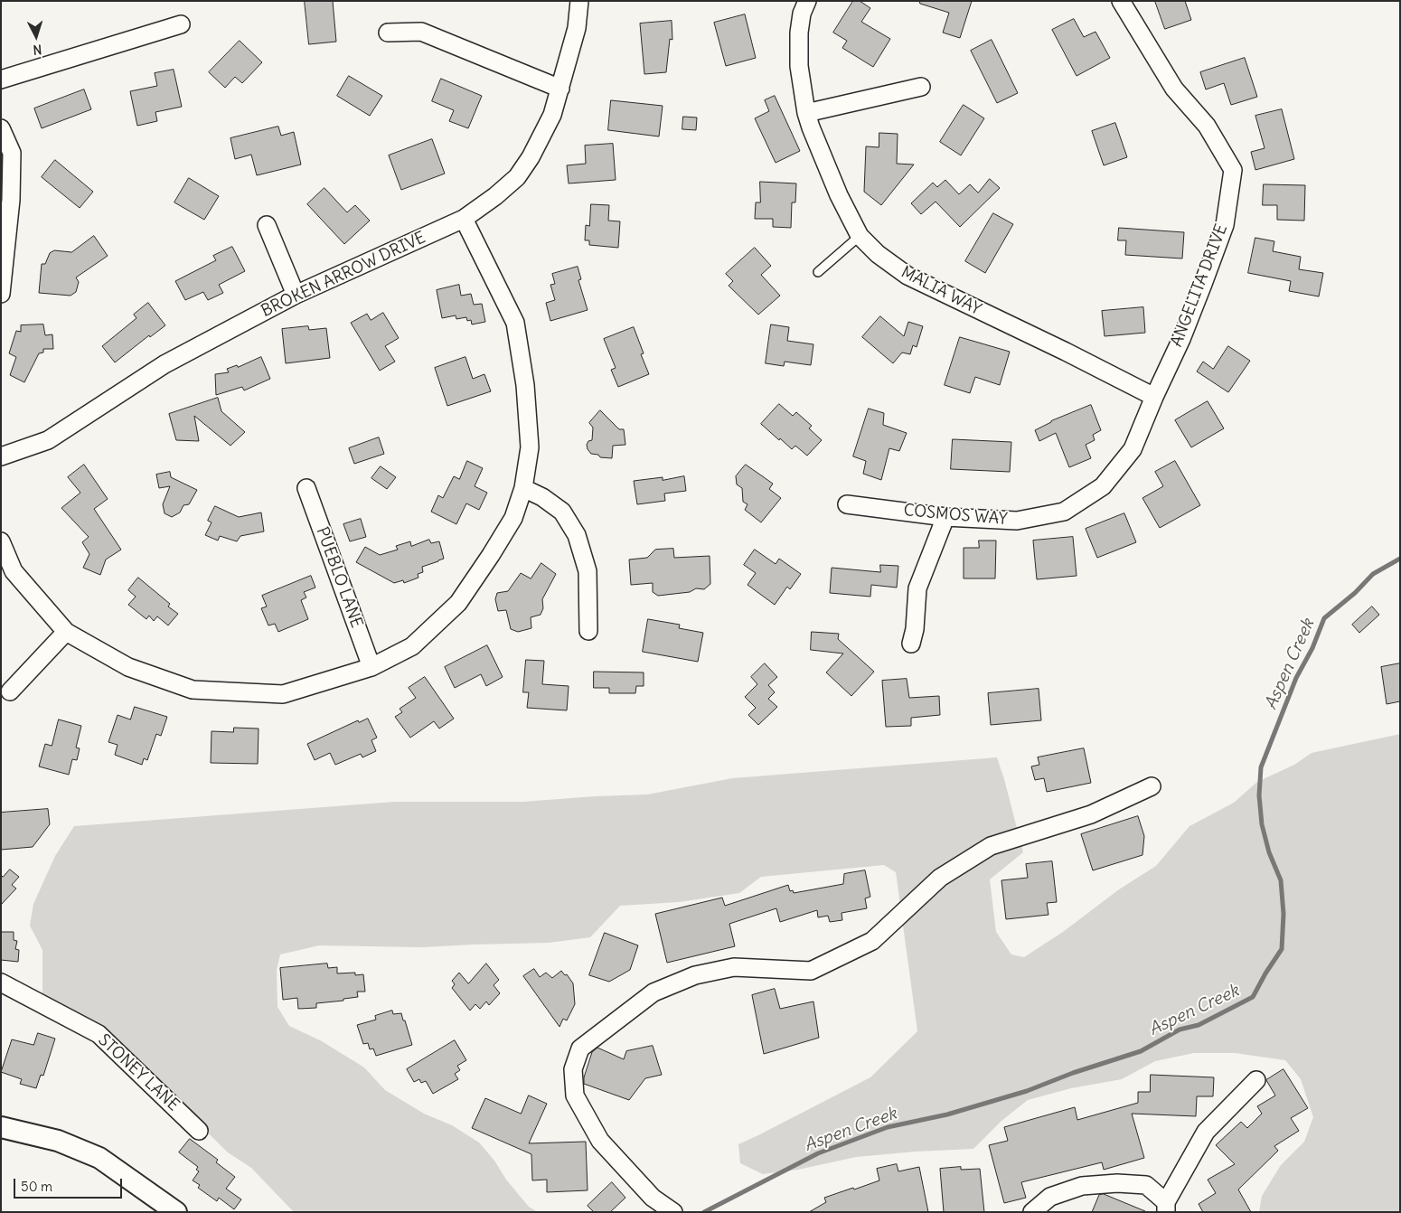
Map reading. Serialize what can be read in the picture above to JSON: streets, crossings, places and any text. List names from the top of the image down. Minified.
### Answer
{"streets":{"street":["BROKEN ARROW DRIVE","ANGELITA DRIVE","MALIA WAY","COSMOS WAY","PUEBLO LANE","STONEY LANE"]},"crossings":[["ANGELITA DRIVE","MALIA WAY"],["ANGELITA DRIVE","COSMOS WAY"]],"water":["Aspen Creek"],"scale_bar":"50 m","north":"bottom"}
